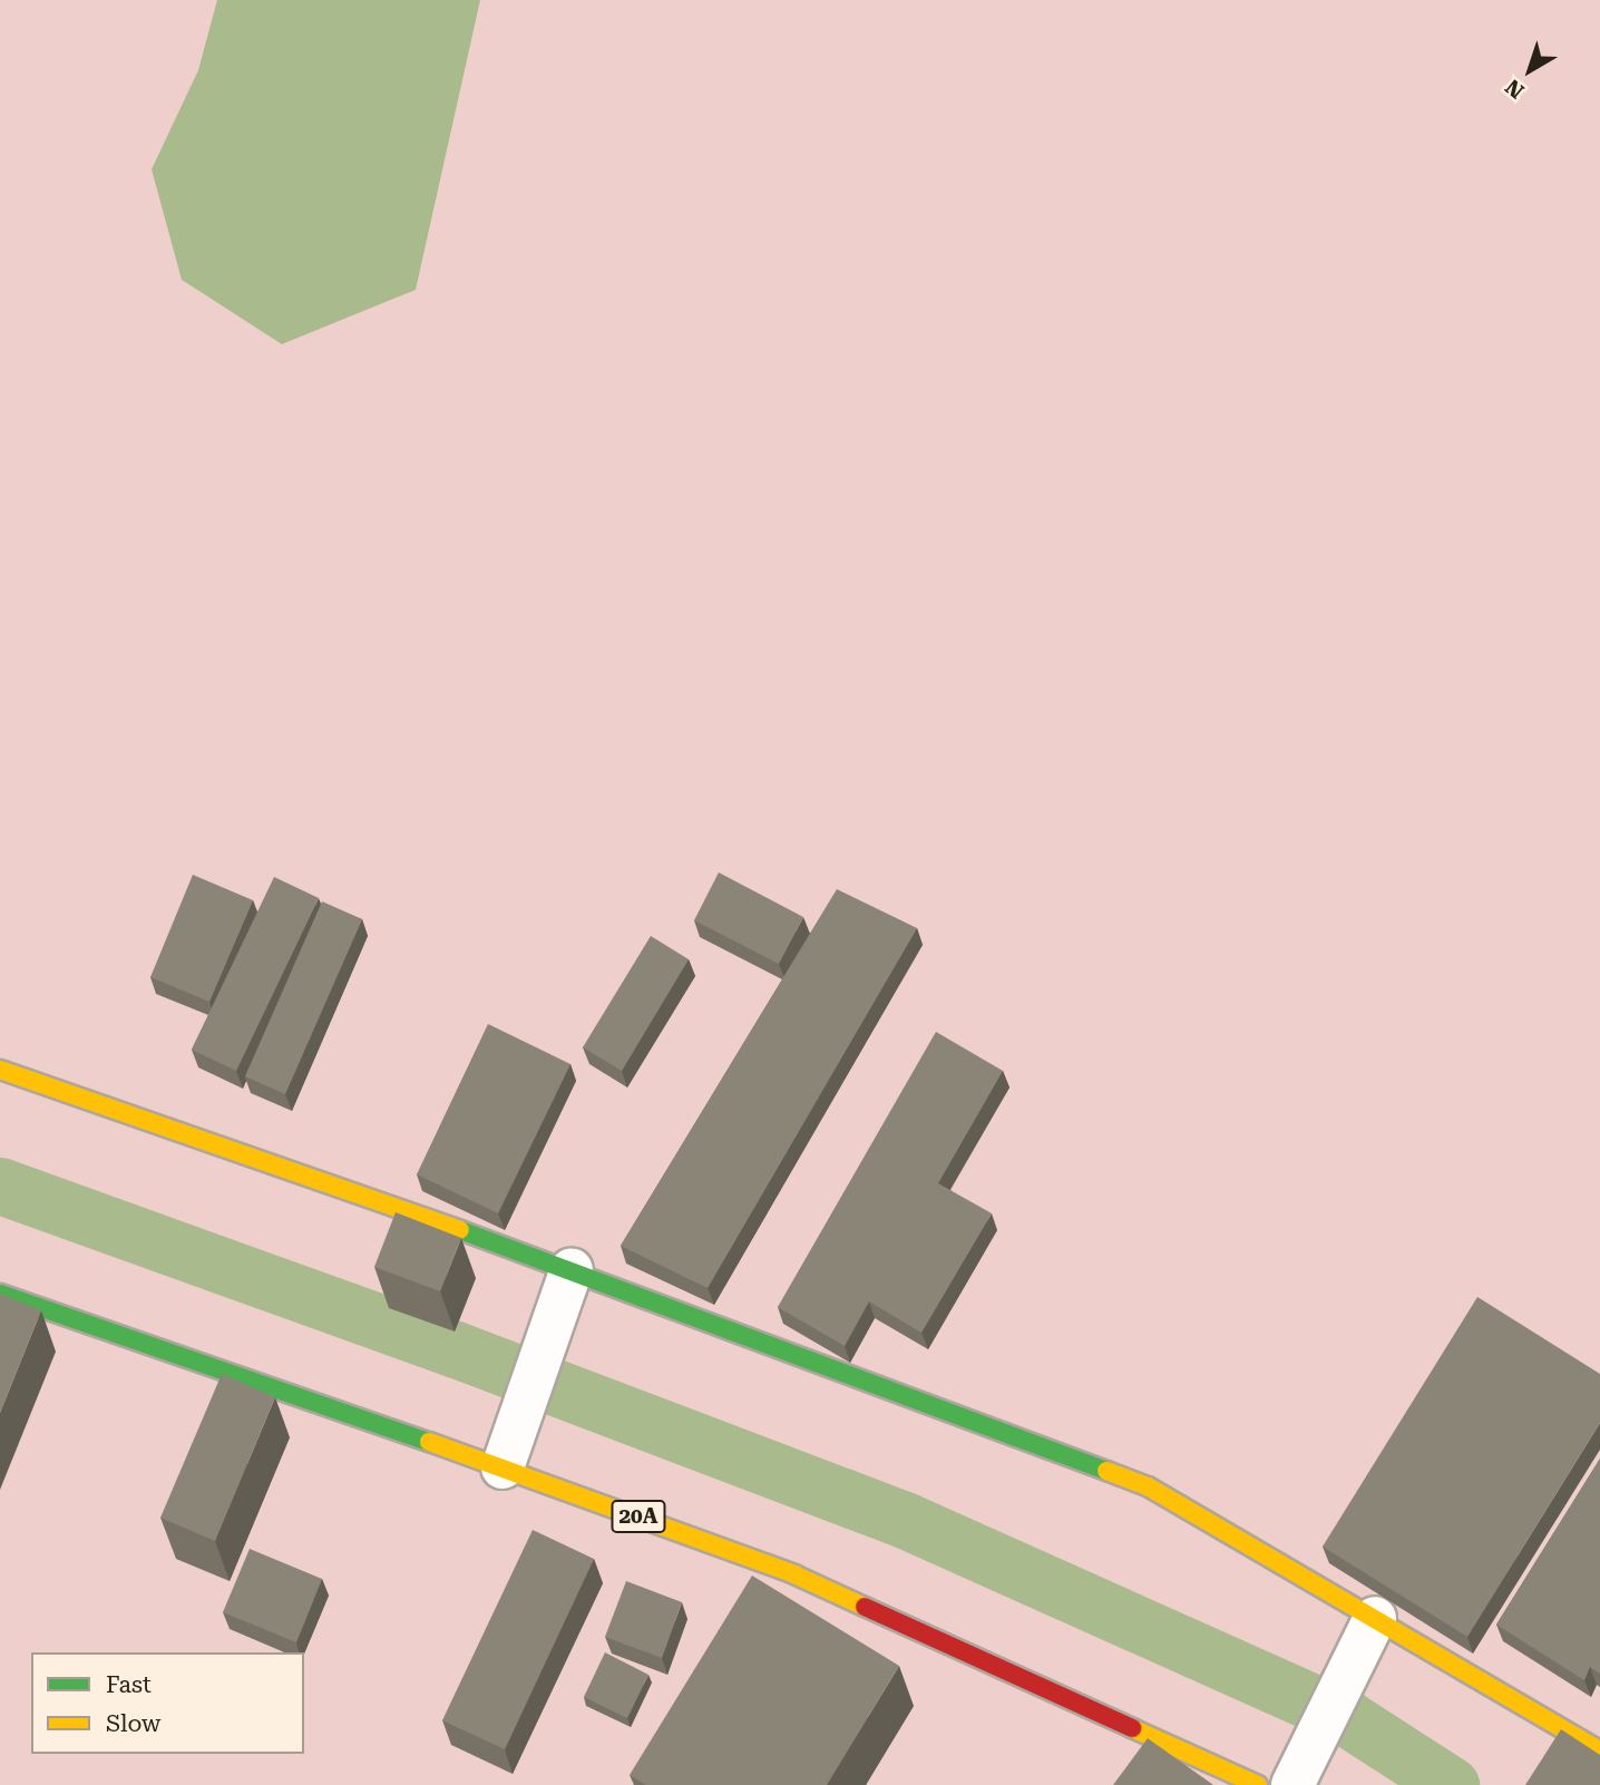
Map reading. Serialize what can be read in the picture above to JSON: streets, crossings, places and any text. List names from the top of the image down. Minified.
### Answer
{"streets":{"street":["20A"]},"legend":["Fast","Slow"],"north":"bottom left"}
